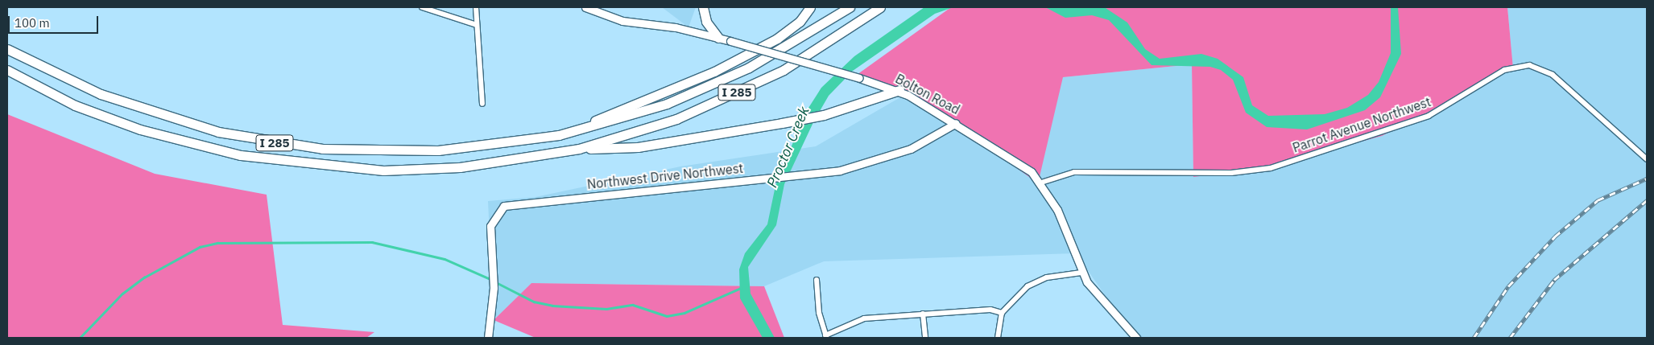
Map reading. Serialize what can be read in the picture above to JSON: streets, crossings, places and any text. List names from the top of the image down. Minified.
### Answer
{"streets":{"highway":["I 285"],"main road":["Bolton Road","Northwest Drive Northwest"],"street":["Parrot Avenue Northwest"]},"crossings":[["Bolton Road","Parrot Avenue Northwest"],["Bolton Road","Northwest Drive Northwest"]],"water":["Proctor Creek"],"scale_bar":"100 m"}
